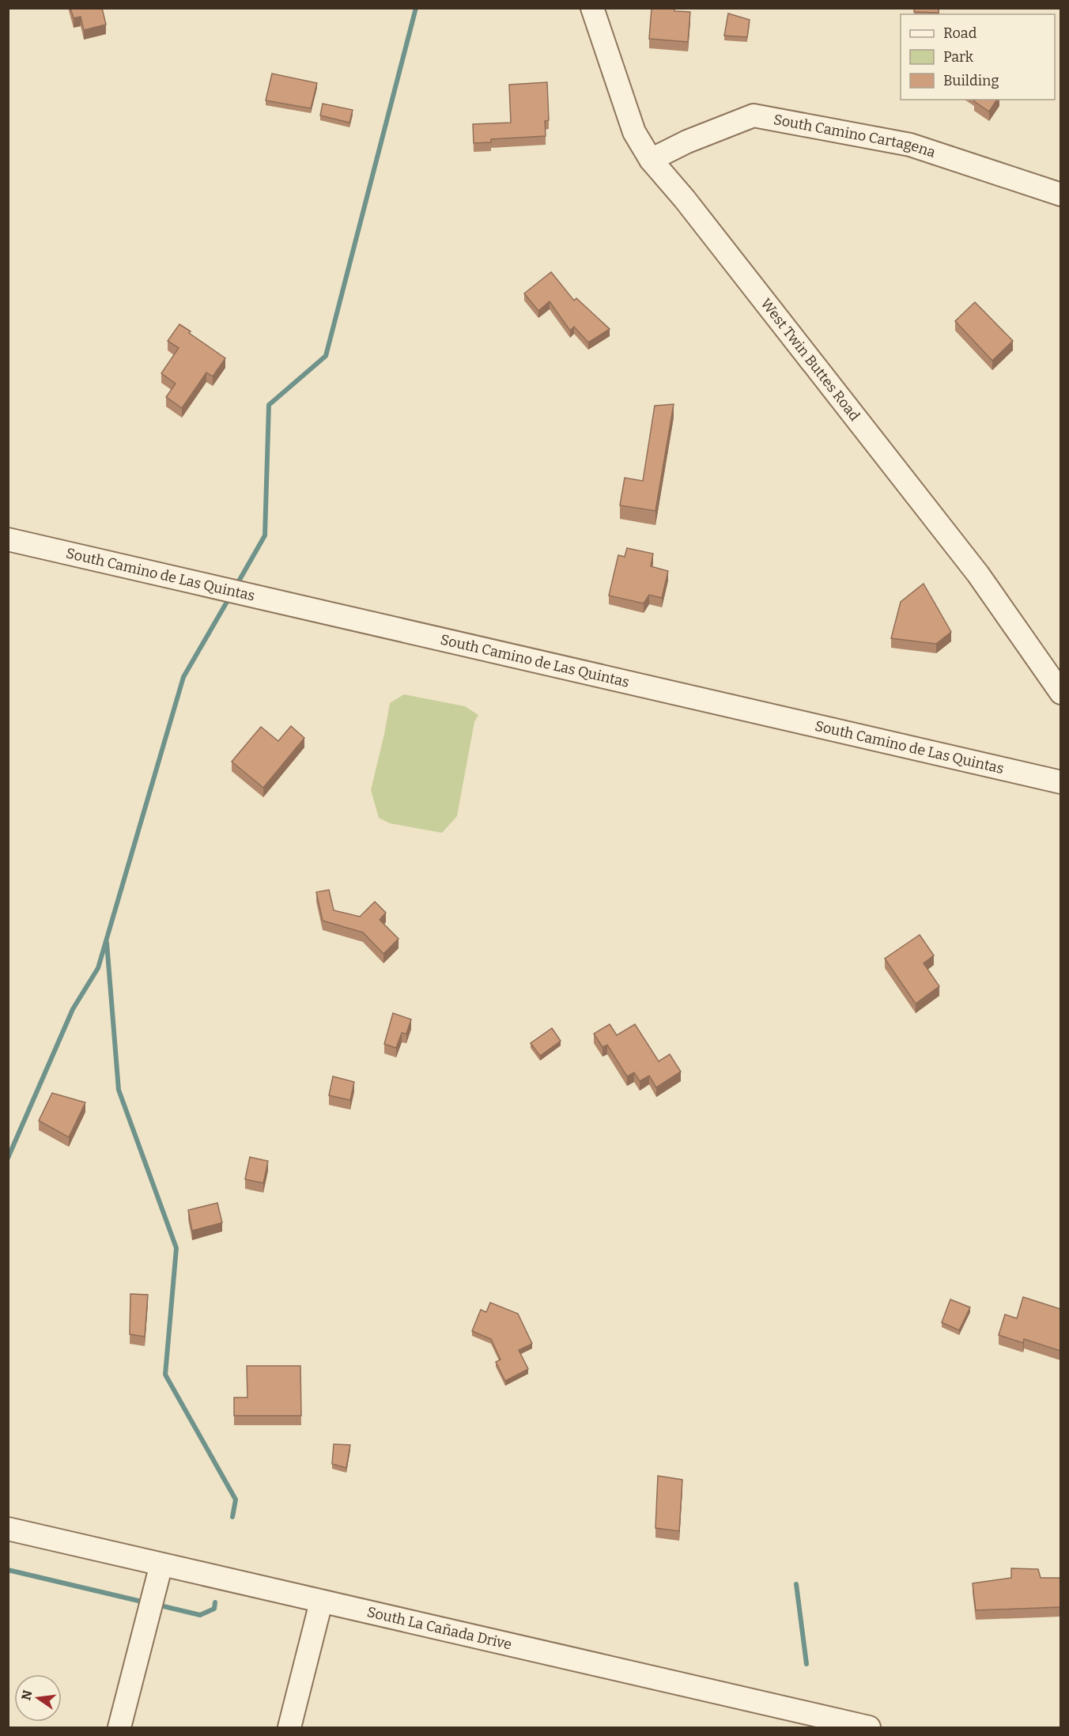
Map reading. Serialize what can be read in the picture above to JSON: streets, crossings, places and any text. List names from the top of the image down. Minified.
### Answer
{"streets":{"street":["South Camino Cartagena","West Twin Buttes Road","South Camino de Las Quintas","South La Cañada Drive"]},"crossings":[["South Camino Cartagena","West Twin Buttes Road"]],"legend":["Road","Park","Building"],"north":"left"}
